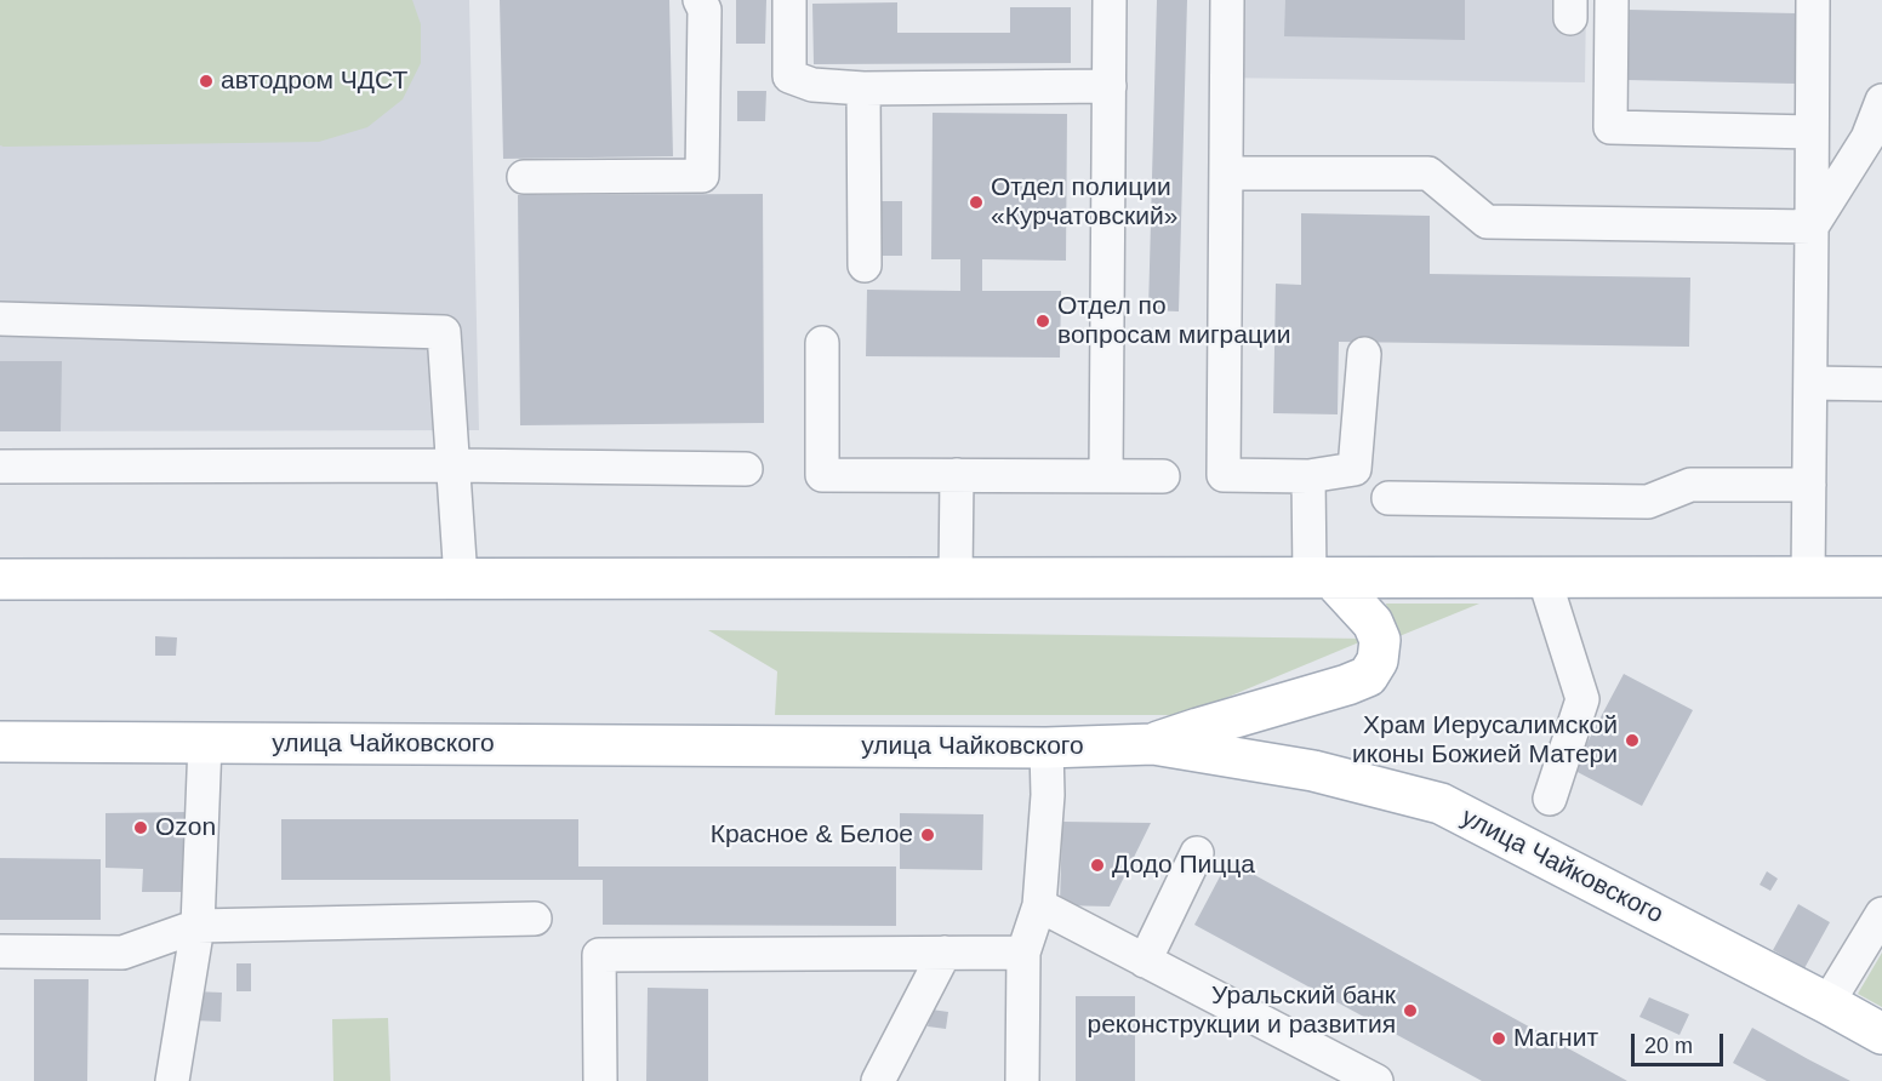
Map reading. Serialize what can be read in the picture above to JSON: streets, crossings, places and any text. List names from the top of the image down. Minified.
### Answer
{"streets":{"main road":["улица Чайковского"]},"places":["автодром ЧДСТ","Отдел полиции «Курчатовский»","Отдел по вопросам миграции","Храм Иерусалимской иконы Божией Матери","Ozon","Красное & Белое","Додо Пицца","Уральский банк реконструкции и развития","Магнит"],"scale_bar":"20 m"}
